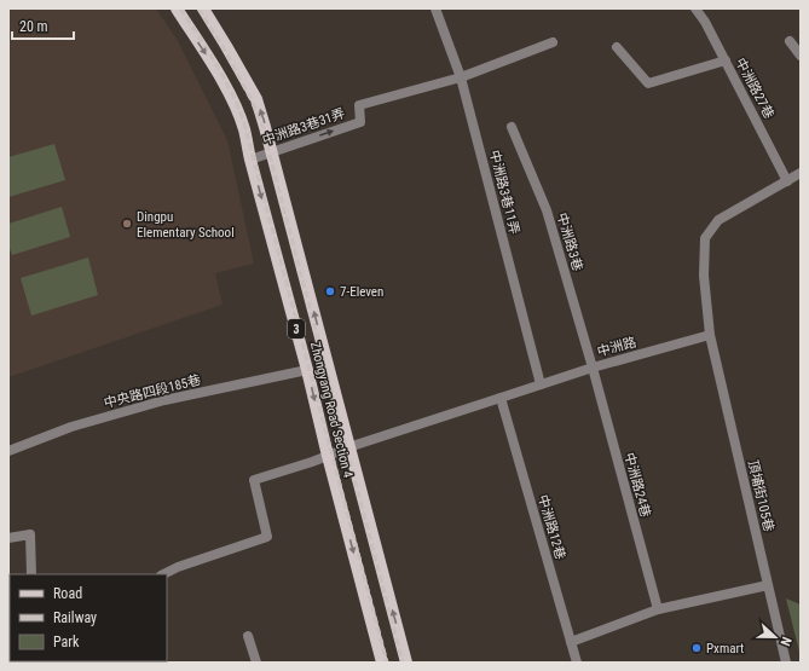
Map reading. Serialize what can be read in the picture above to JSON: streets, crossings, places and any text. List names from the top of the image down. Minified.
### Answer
{"streets":{"main road":["3","Zhongyang Road Section 4"],"street":["中洲路27巷","中洲路3巷31弄","中洲路3巷11弄","中洲路3巷","中洲路","中央路四段185巷","中洲路24巷","頂埔街105巷","中洲路12巷"]},"crossings":[["中洲路3巷31弄","中洲路3巷11弄"],["中洲路3巷31弄","Zhongyang Road Section 4"],["中洲路3巷11弄","中洲路"],["中洲路3巷","中洲路"],["中洲路3巷","中洲路24巷"],["中洲路","Zhongyang Road Section 4"],["中洲路","中洲路24巷"],["中洲路","頂埔街105巷"],["中洲路","中洲路12巷"],["中央路四段185巷","Zhongyang Road Section 4"]],"one_way":["中洲路3巷31弄"],"places":["Dingpu Elementary School","7-Eleven","Pxmart"],"legend":["Road","Railway","Park"],"scale_bar":"20 m","north":"right"}
